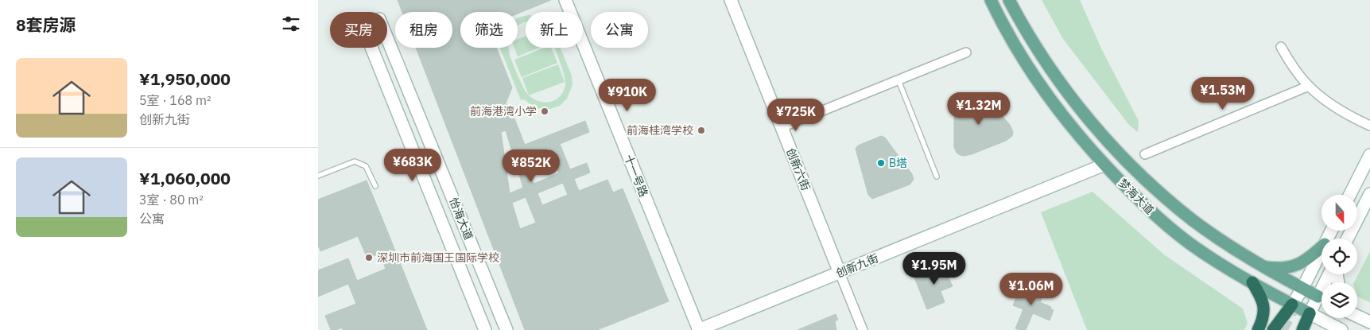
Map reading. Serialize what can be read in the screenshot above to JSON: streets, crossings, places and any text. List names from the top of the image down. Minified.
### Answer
{"streets":{"main road":["梦海大道"],"street":["创新六街","十一号路","怡海大道","创新九街"]},"crossings":[["创新六街","创新九街"],["十一号路","创新九街"],["梦海大道","创新九街"]],"places":["前海港湾小学","前海桂湾学校","B塔","深圳市前海国王国际学校"],"north":"bottom","page":{"heading":"8套房源","chip":["买房","租房","筛选","新上","公寓"],"list":[{"name":"¥1,950,000","note":"5室 · 168 m² · 创新九街"},{"name":"¥1,060,000","note":"3室 · 80 m² · 公寓"}],"price":["¥1.53M","¥910K","¥1.32M","¥725K","¥683K","¥852K","¥1.95M","¥1.06M"]}}
